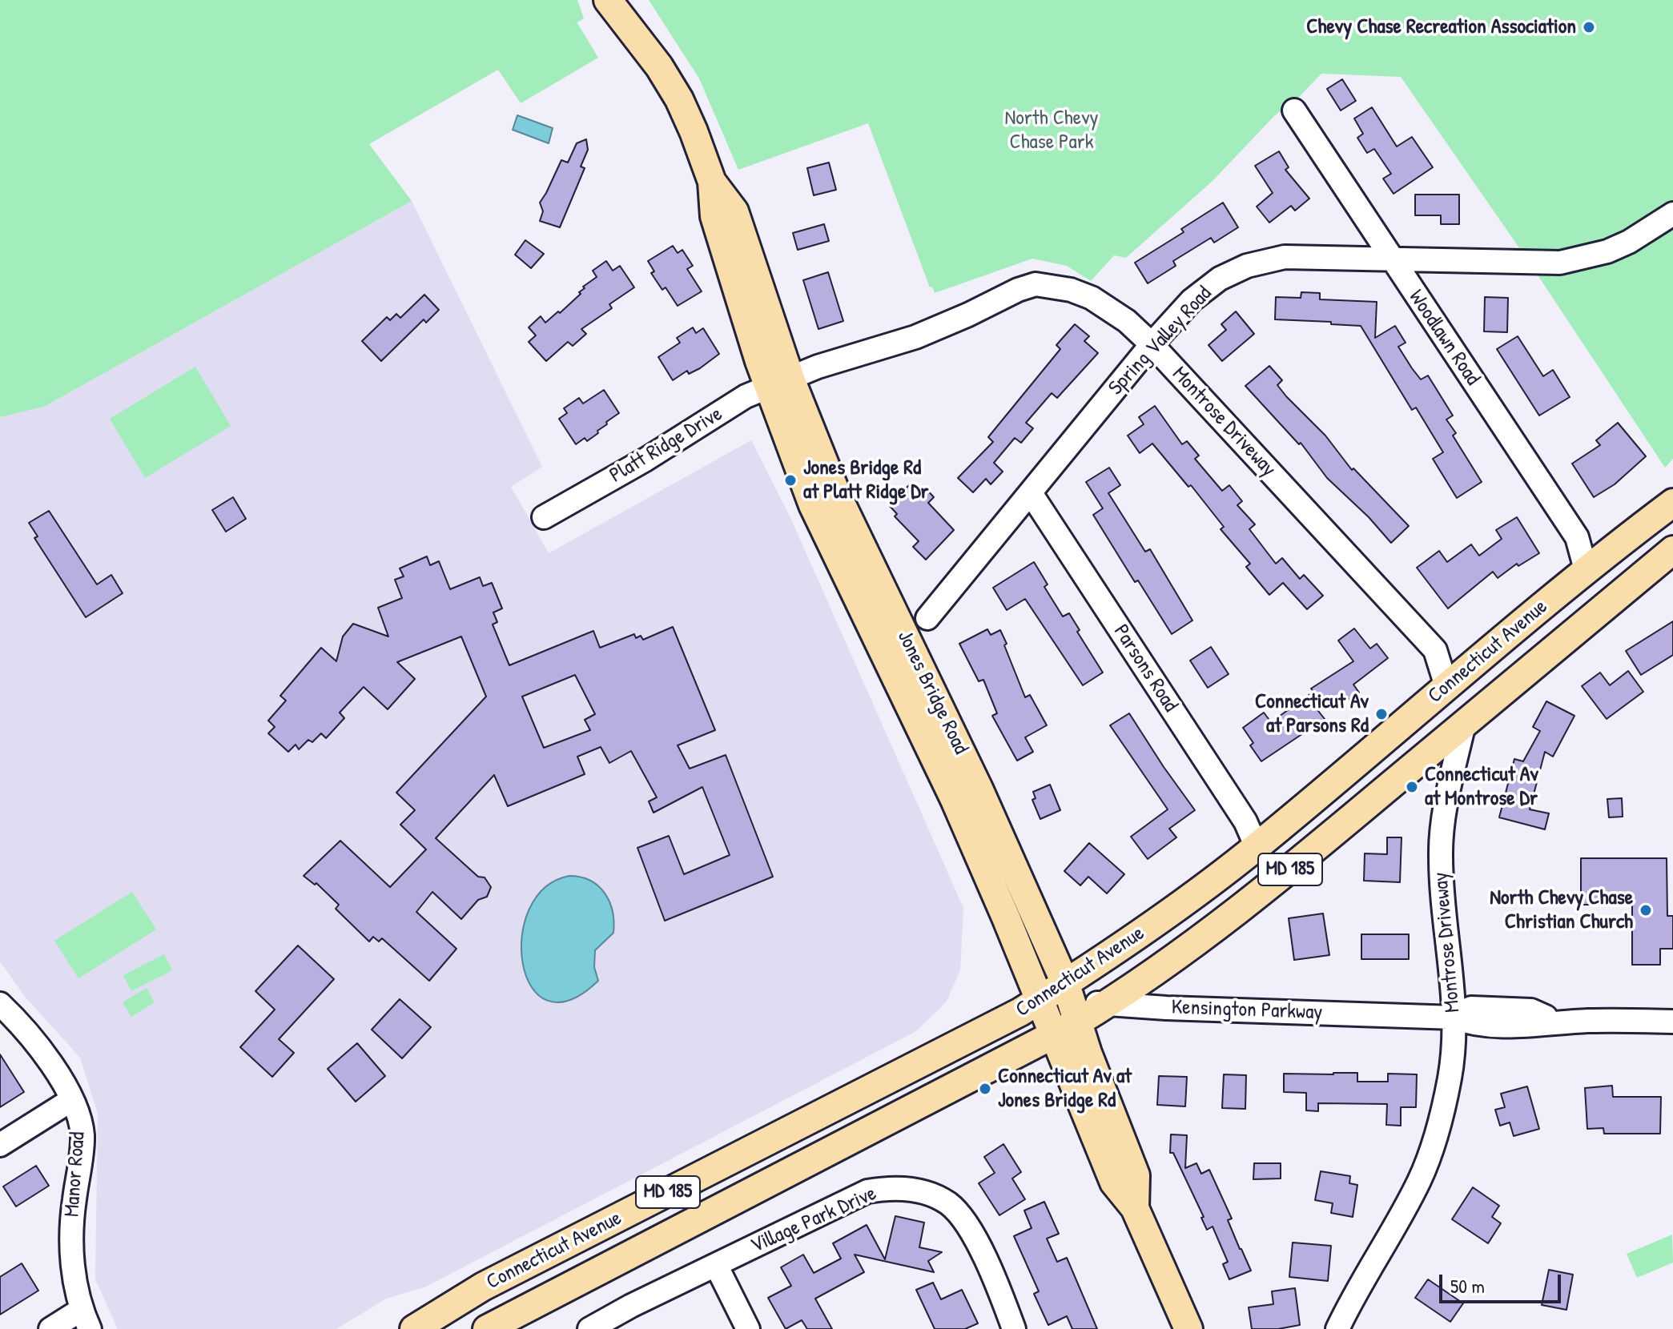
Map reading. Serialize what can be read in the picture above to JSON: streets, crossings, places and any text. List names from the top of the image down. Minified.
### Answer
{"streets":{"main road":["Connecticut Avenue","Jones Bridge Road","MD 185"],"street":["Woodlawn Road","Spring Valley Road","Montrose Driveway","Platt Ridge Drive","Parsons Road","Kensington Parkway","Manor Road","Village Park Drive"]},"crossings":[["Woodlawn Road","Spring Valley Road"],["Woodlawn Road","Connecticut Avenue"],["Spring Valley Road","Montrose Driveway"],["Spring Valley Road","Parsons Road"],["Montrose Driveway","Platt Ridge Drive"],["Montrose Driveway","Connecticut Avenue"],["Montrose Driveway","Jones Bridge Road"],["Montrose Driveway","Kensington Parkway"],["Platt Ridge Drive","Jones Bridge Road"],["Connecticut Avenue","Parsons Road"],["Connecticut Avenue","Jones Bridge Road"],["Connecticut Avenue","Kensington Parkway"]],"parks":["North Chevy Chase Park"],"places":["Chevy Chase Recreation Association","Jones Bridge Rd at Platt Ridge Dr","Connecticut Av at Parsons Rd","Connecticut Av at Montrose Dr","North Chevy Chase Christian Church","Connecticut Av at Jones Bridge Rd"],"scale_bar":"50 m"}
